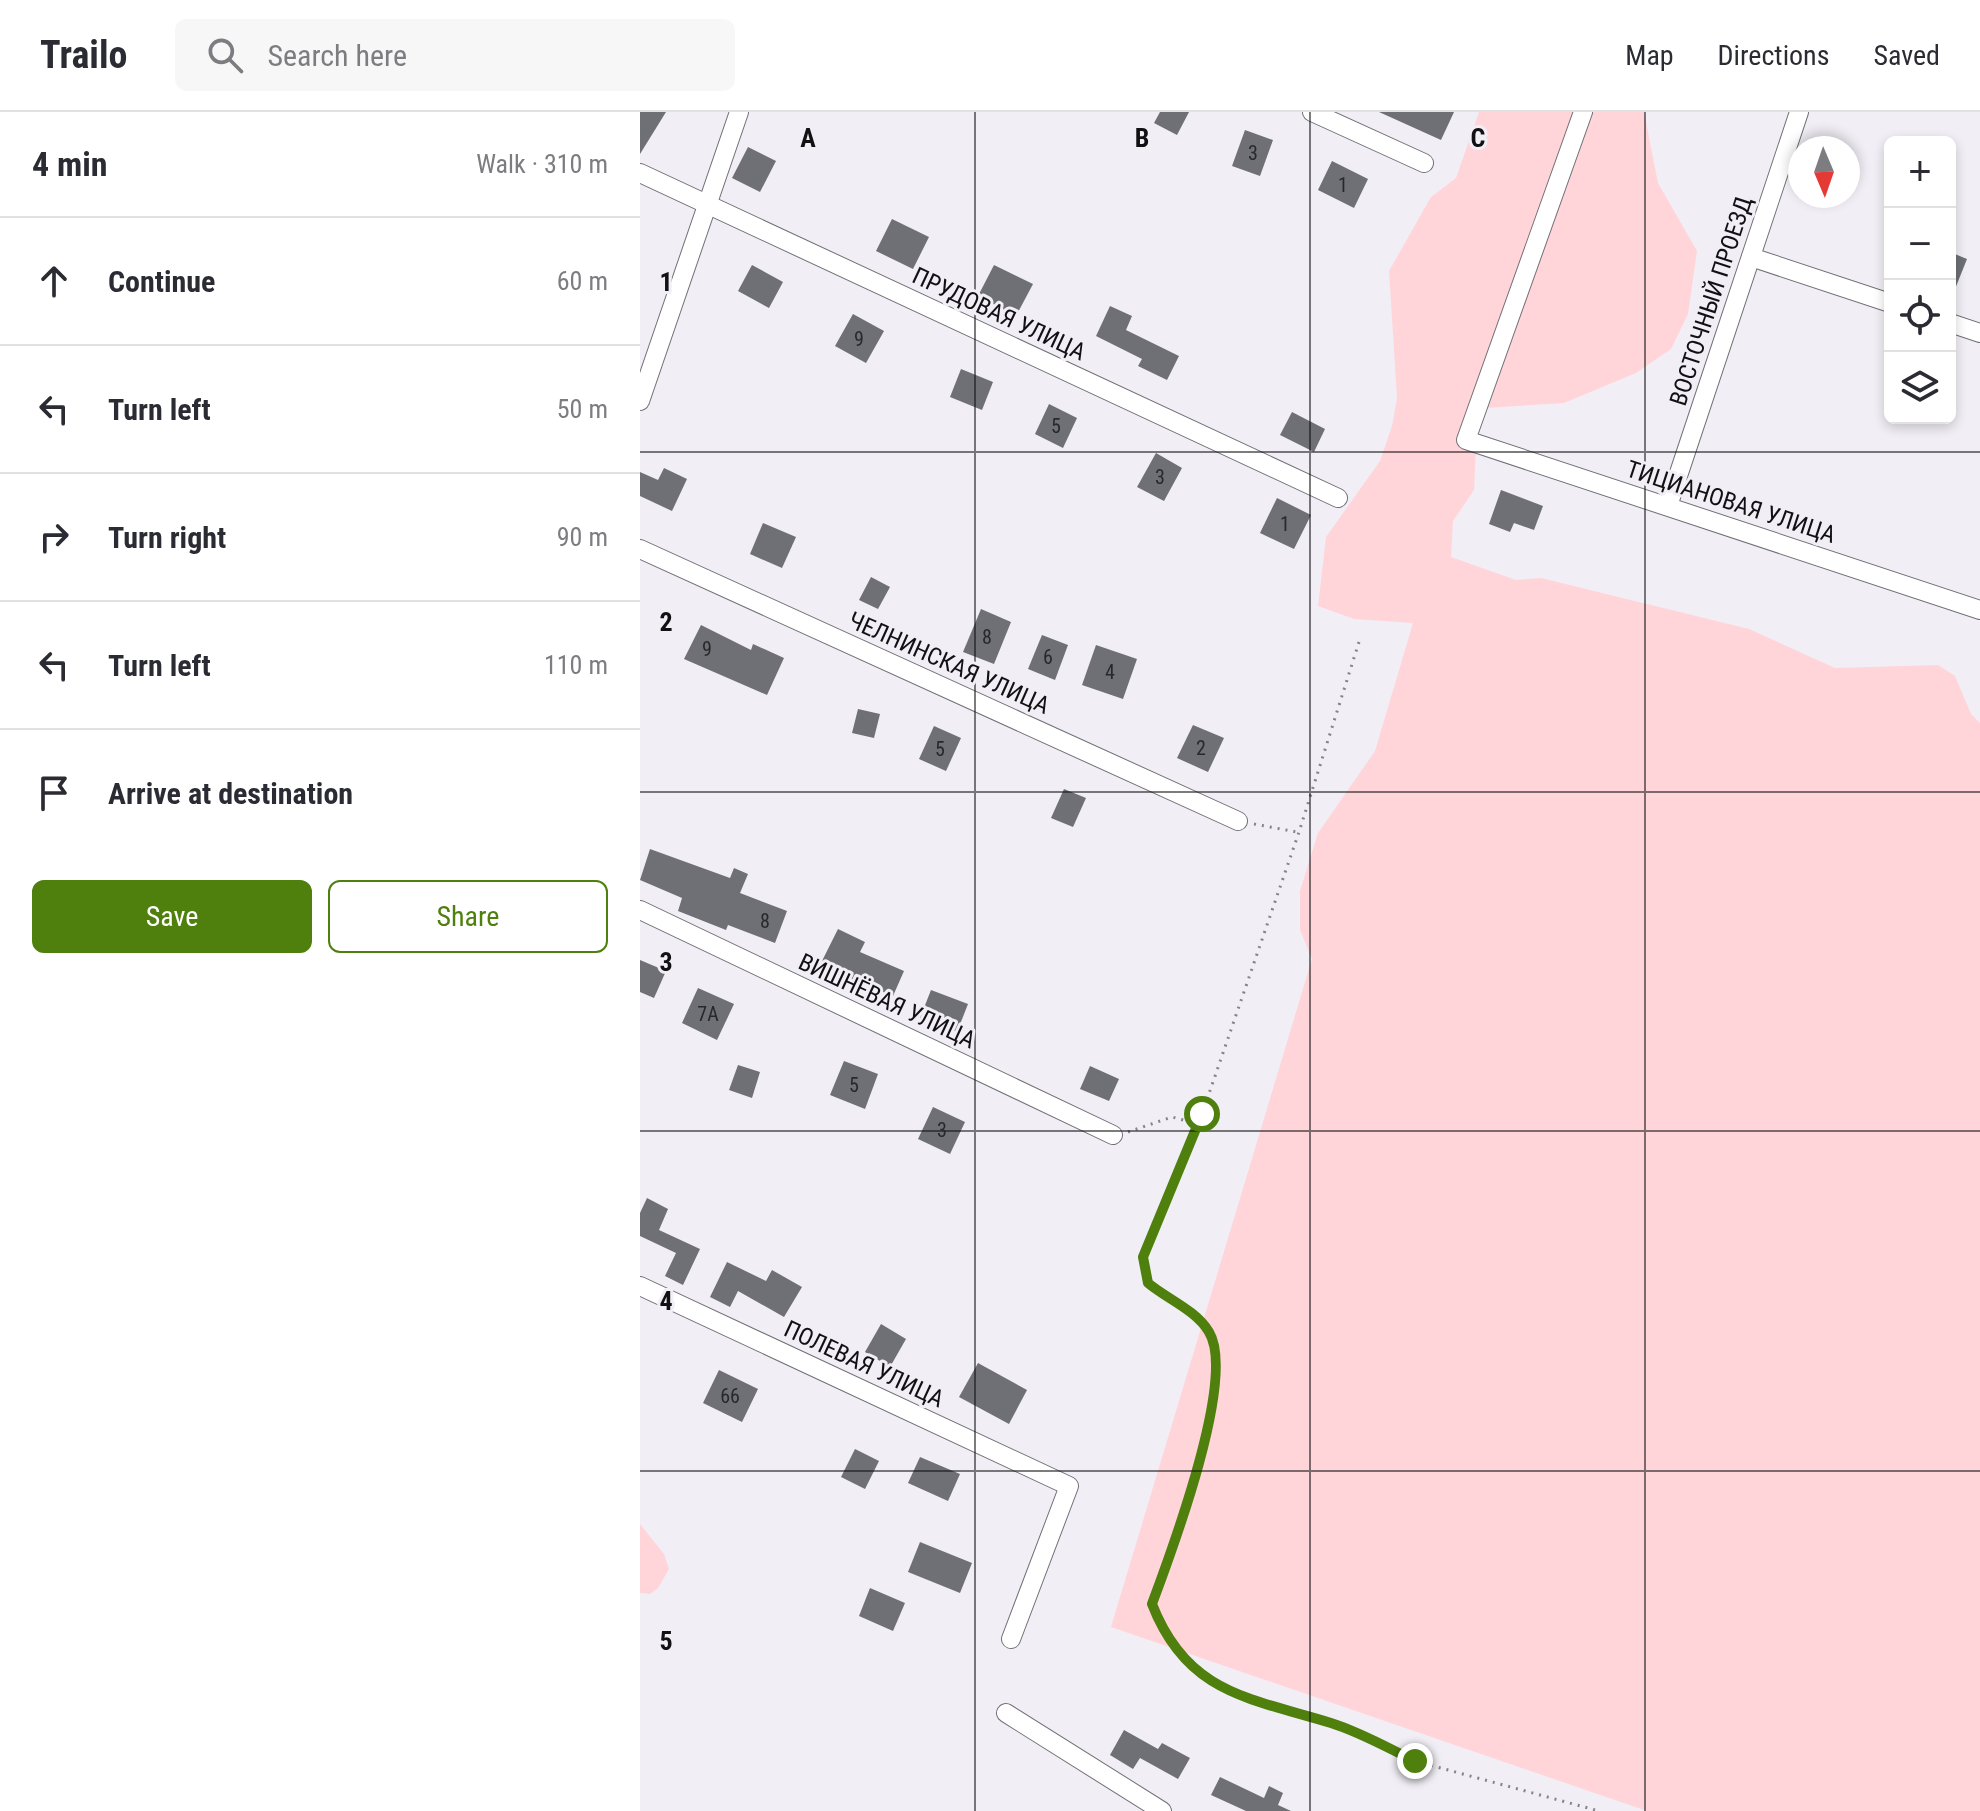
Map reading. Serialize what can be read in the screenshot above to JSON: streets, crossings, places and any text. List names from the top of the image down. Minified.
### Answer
{"streets":{"street":["ВОСТОЧНЫЙ ПРОЕЗД","ПРУДОВАЯ УЛИЦА","ТИЦИАНОВАЯ УЛИЦА","ЧЕЛНИНСКАЯ УЛИЦА","ВИШНЁВАЯ УЛИЦА","ПОЛЕВАЯ УЛИЦА"]},"crossings":[["ВОСТОЧНЫЙ ПРОЕЗД","ТИЦИАНОВАЯ УЛИЦА"]],"house_numbers":["3","1","9","5","3","1","8","9","6","4","2","5","8","7А","5","3","66"],"north":"bottom","page":{"header":"Trailo","search":"Search here","nav":["Map","Directions","Saved"],"heading":["4 min","Walk · 310 m"],"map_buttons":["+","−"],"list":[["Continue","60 m"],["Turn left","50 m"],["Turn right","90 m"],["Turn left","110 m"],"Arrive at destination"],"buttons":["Save","Share"]},"grid":{"columns":["A","B","C"],"rows":["1","2","3","4","5"]}}
